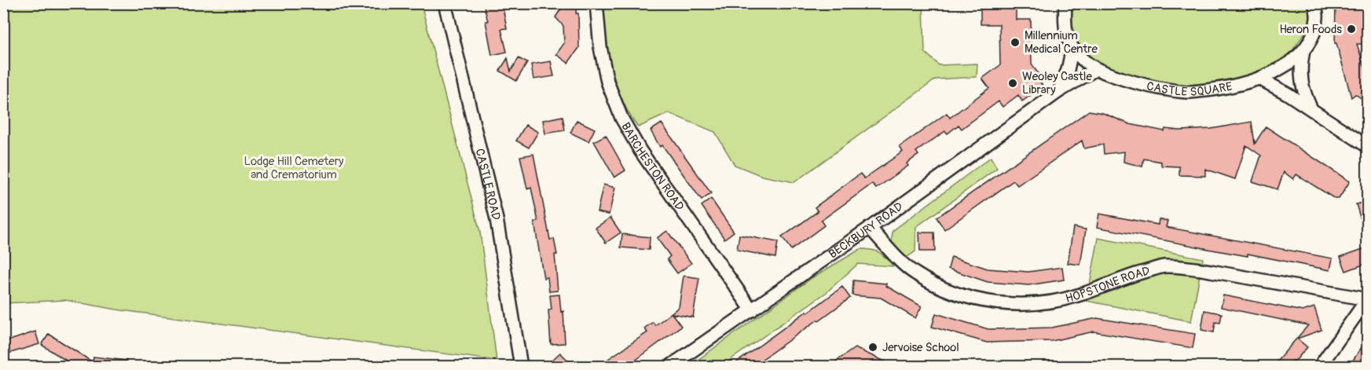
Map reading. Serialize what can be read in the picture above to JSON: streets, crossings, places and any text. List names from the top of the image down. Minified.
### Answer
{"streets":{"street":["CASTLE SQUARE","BARCHESTON ROAD","CASTLE ROAD","BECKBURY ROAD","HOPSTONE ROAD"]},"crossings":[["CASTLE SQUARE","BECKBURY ROAD"],["BARCHESTON ROAD","BECKBURY ROAD"],["BECKBURY ROAD","HOPSTONE ROAD"]],"parks":["Lodge Hill Cemetery and Crematorium"],"places":["Heron Foods","Millennium Medical Centre","Weoley Castle Library","Jervoise School"]}
